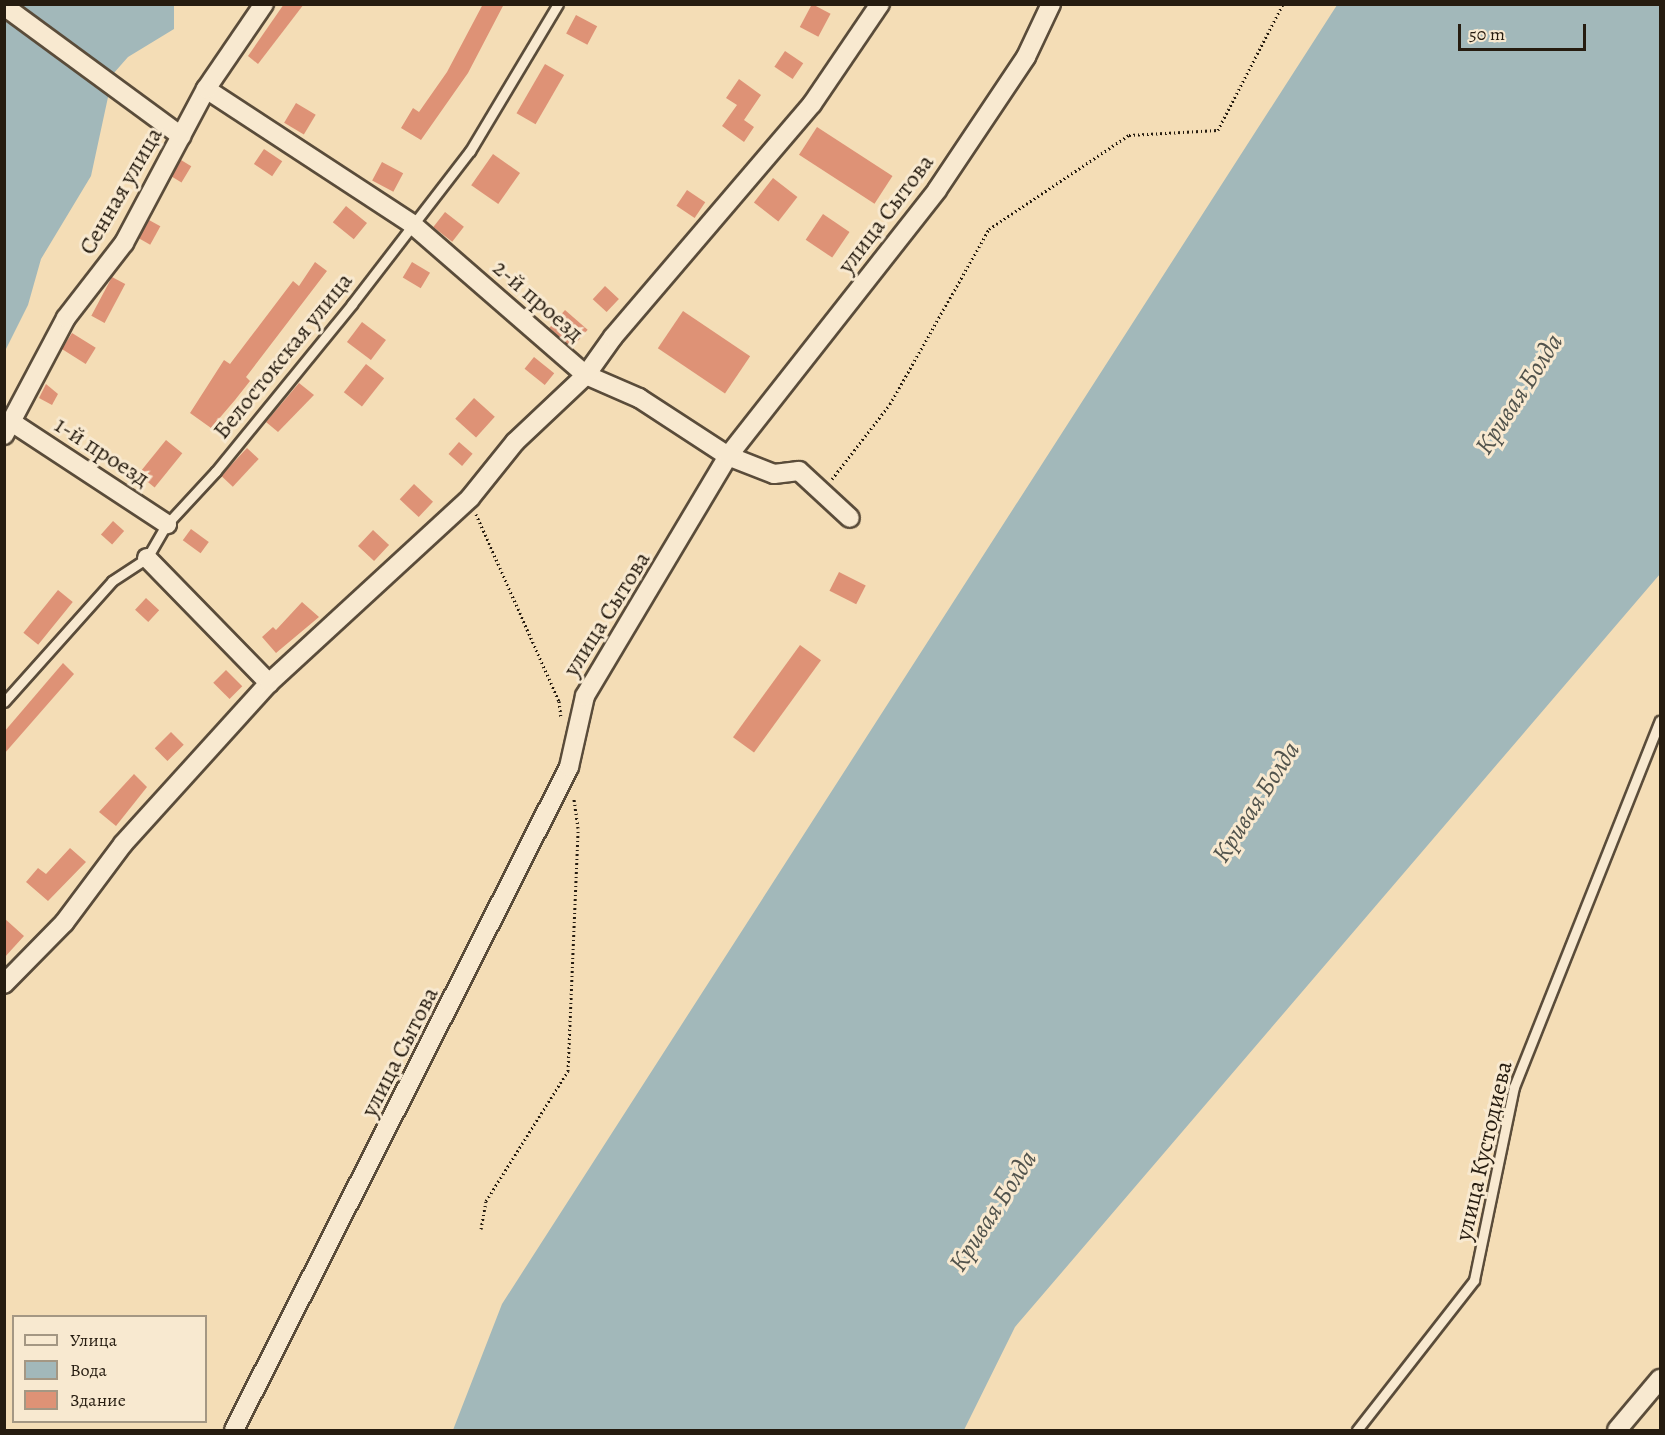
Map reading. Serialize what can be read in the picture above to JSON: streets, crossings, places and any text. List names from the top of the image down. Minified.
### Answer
{"streets":{"street":["Сенная улица","улица Сытова","2-й проезд","1-й проезд"],"lane":["Белостокская улица","улица Кустодиева"]},"crossings":[["Сенная улица","2-й проезд"],["Сенная улица","1-й проезд"],["улица Сытова","2-й проезд"],["2-й проезд","Белостокская улица"],["Белостокская улица","1-й проезд"]],"water":["Кривая Болда"],"legend":["Улица","Вода","Здание"],"scale_bar":"50 m"}
